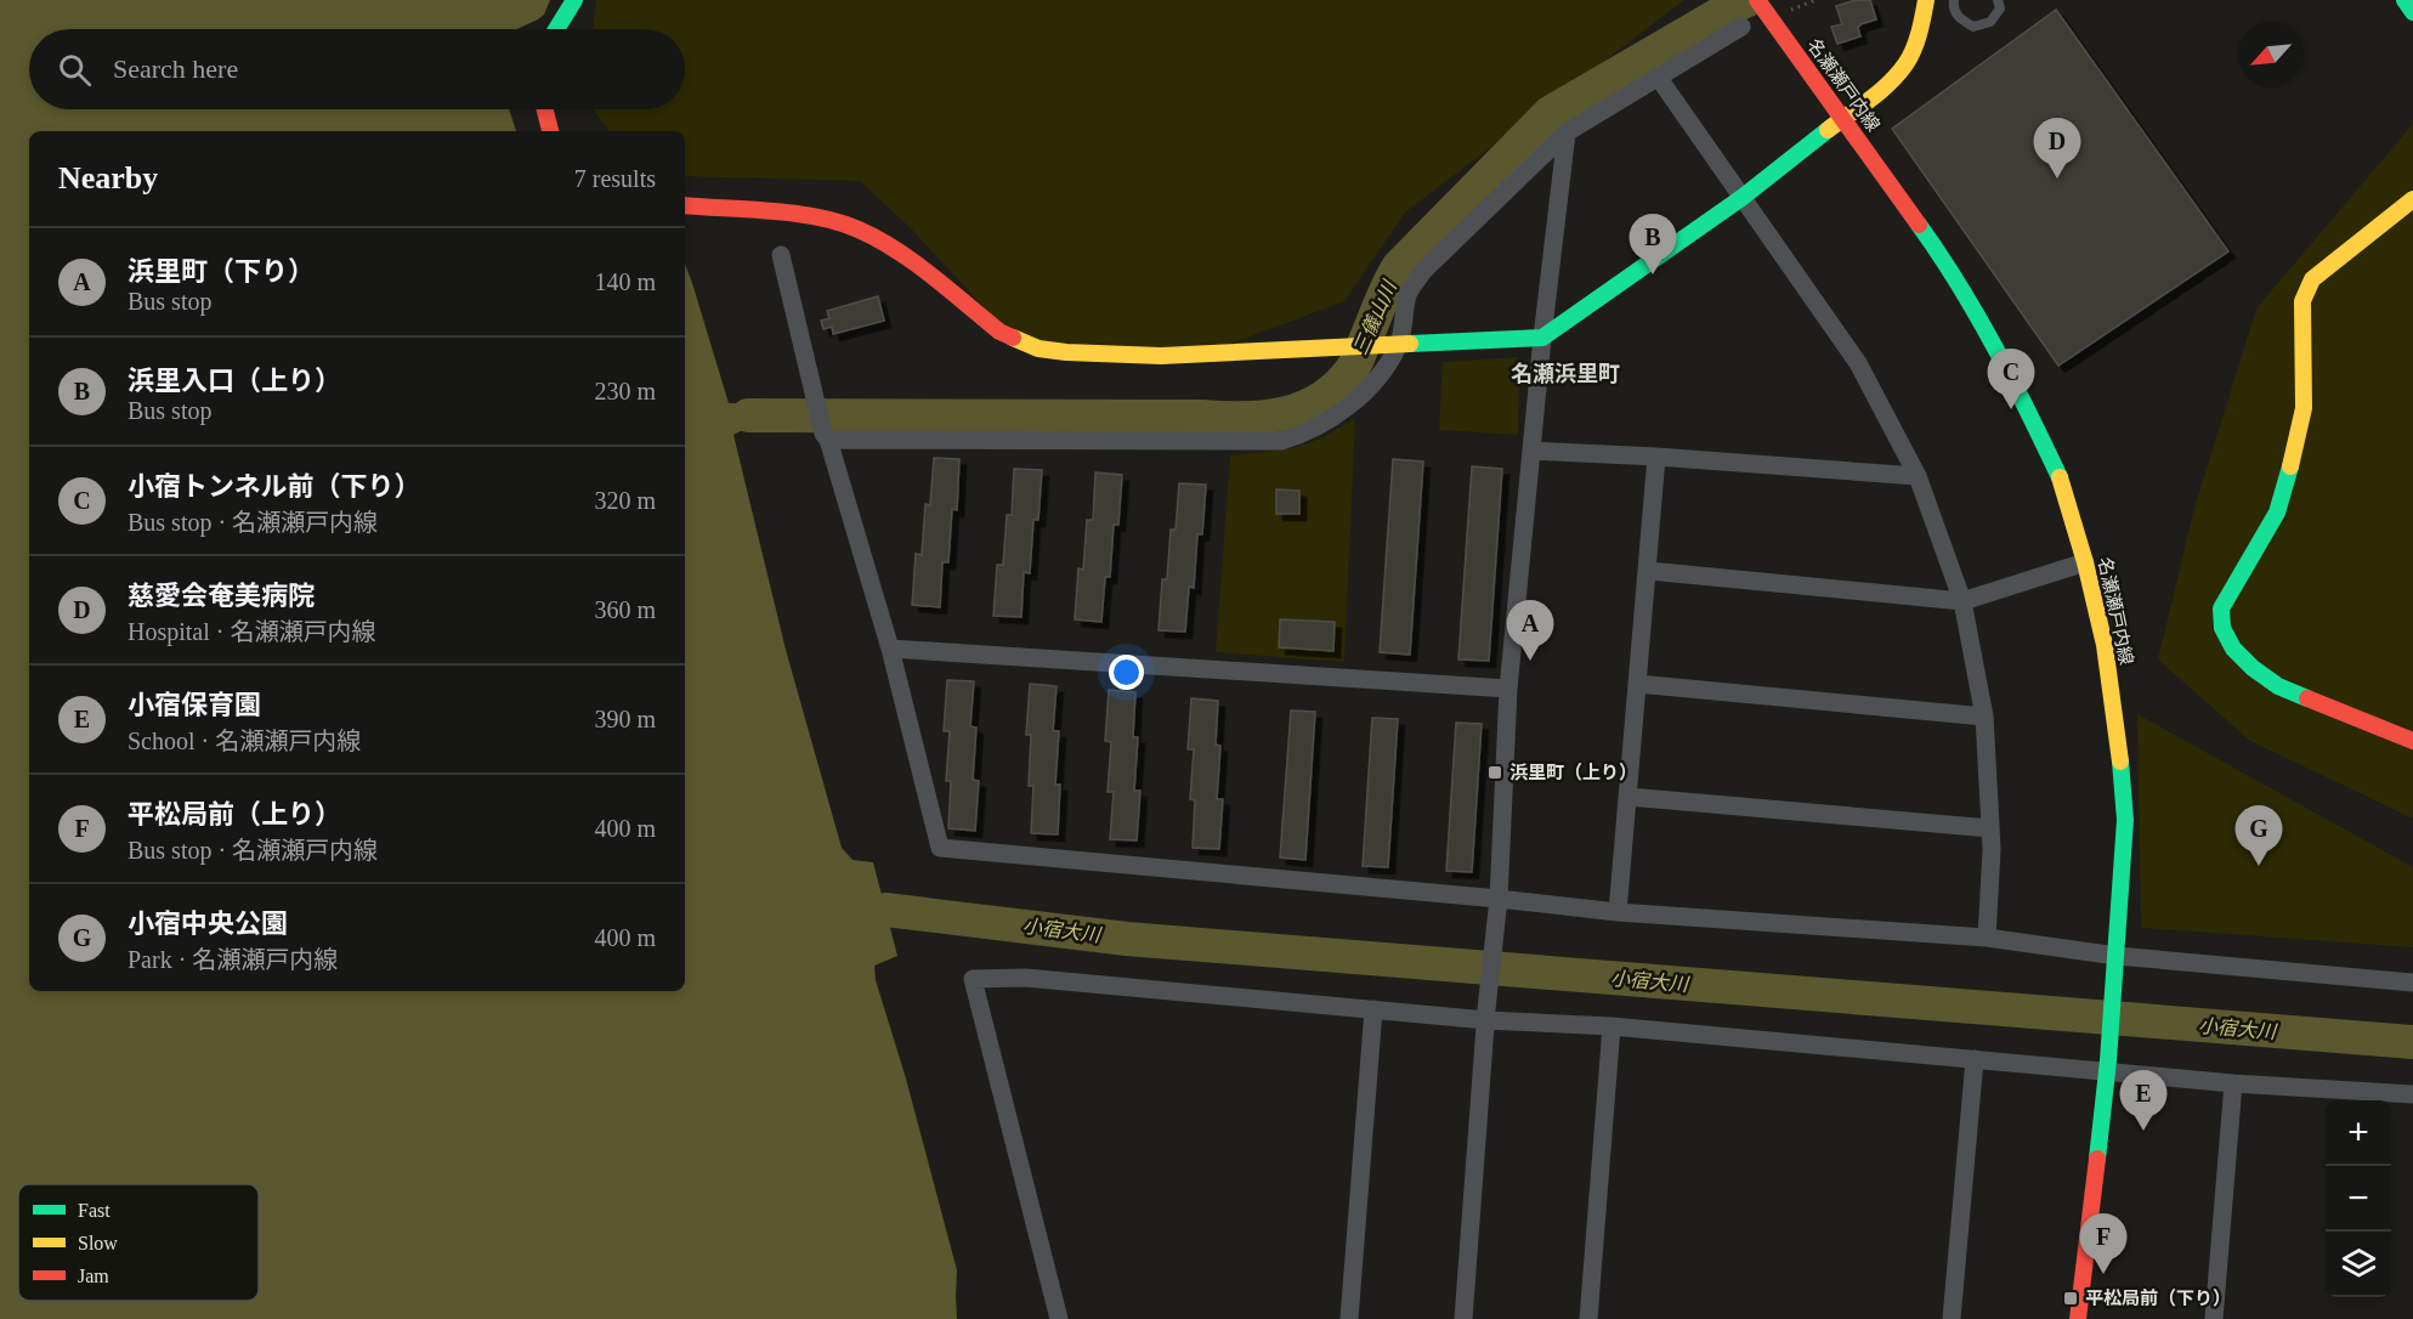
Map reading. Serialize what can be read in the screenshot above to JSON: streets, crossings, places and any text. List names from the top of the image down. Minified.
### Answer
{"streets":{"street":["名瀬瀬戸内線"]},"districts":["名瀬浜里町"],"water":["三儀山川","小宿大川"],"places":{"transit":["浜里町（上り）","平松局前（下り）"]},"legend":["Fast","Slow","Jam"],"north":"bottom left","page":{"search":"Search here","pins":["D","B","C","A","G","E","F"],"heading":["Nearby","7 results"],"list":[{"mark":"A","name":"浜里町（下り）","note":"Bus stop","value":"140 m"},{"mark":"B","name":"浜里入口（上り）","note":"Bus stop","value":"230 m"},{"mark":"C","name":"小宿トンネル前（下り）","note":"Bus stop · 名瀬瀬戸内線","value":"320 m"},{"mark":"D","name":"慈愛会奄美病院","note":"Hospital · 名瀬瀬戸内線","value":"360 m"},{"mark":"E","name":"小宿保育園","note":"School · 名瀬瀬戸内線","value":"390 m"},{"mark":"F","name":"平松局前（上り）","note":"Bus stop · 名瀬瀬戸内線","value":"400 m"},{"mark":"G","name":"小宿中央公園","note":"Park · 名瀬瀬戸内線","value":"400 m"}],"map_buttons":["+","−"]}}
